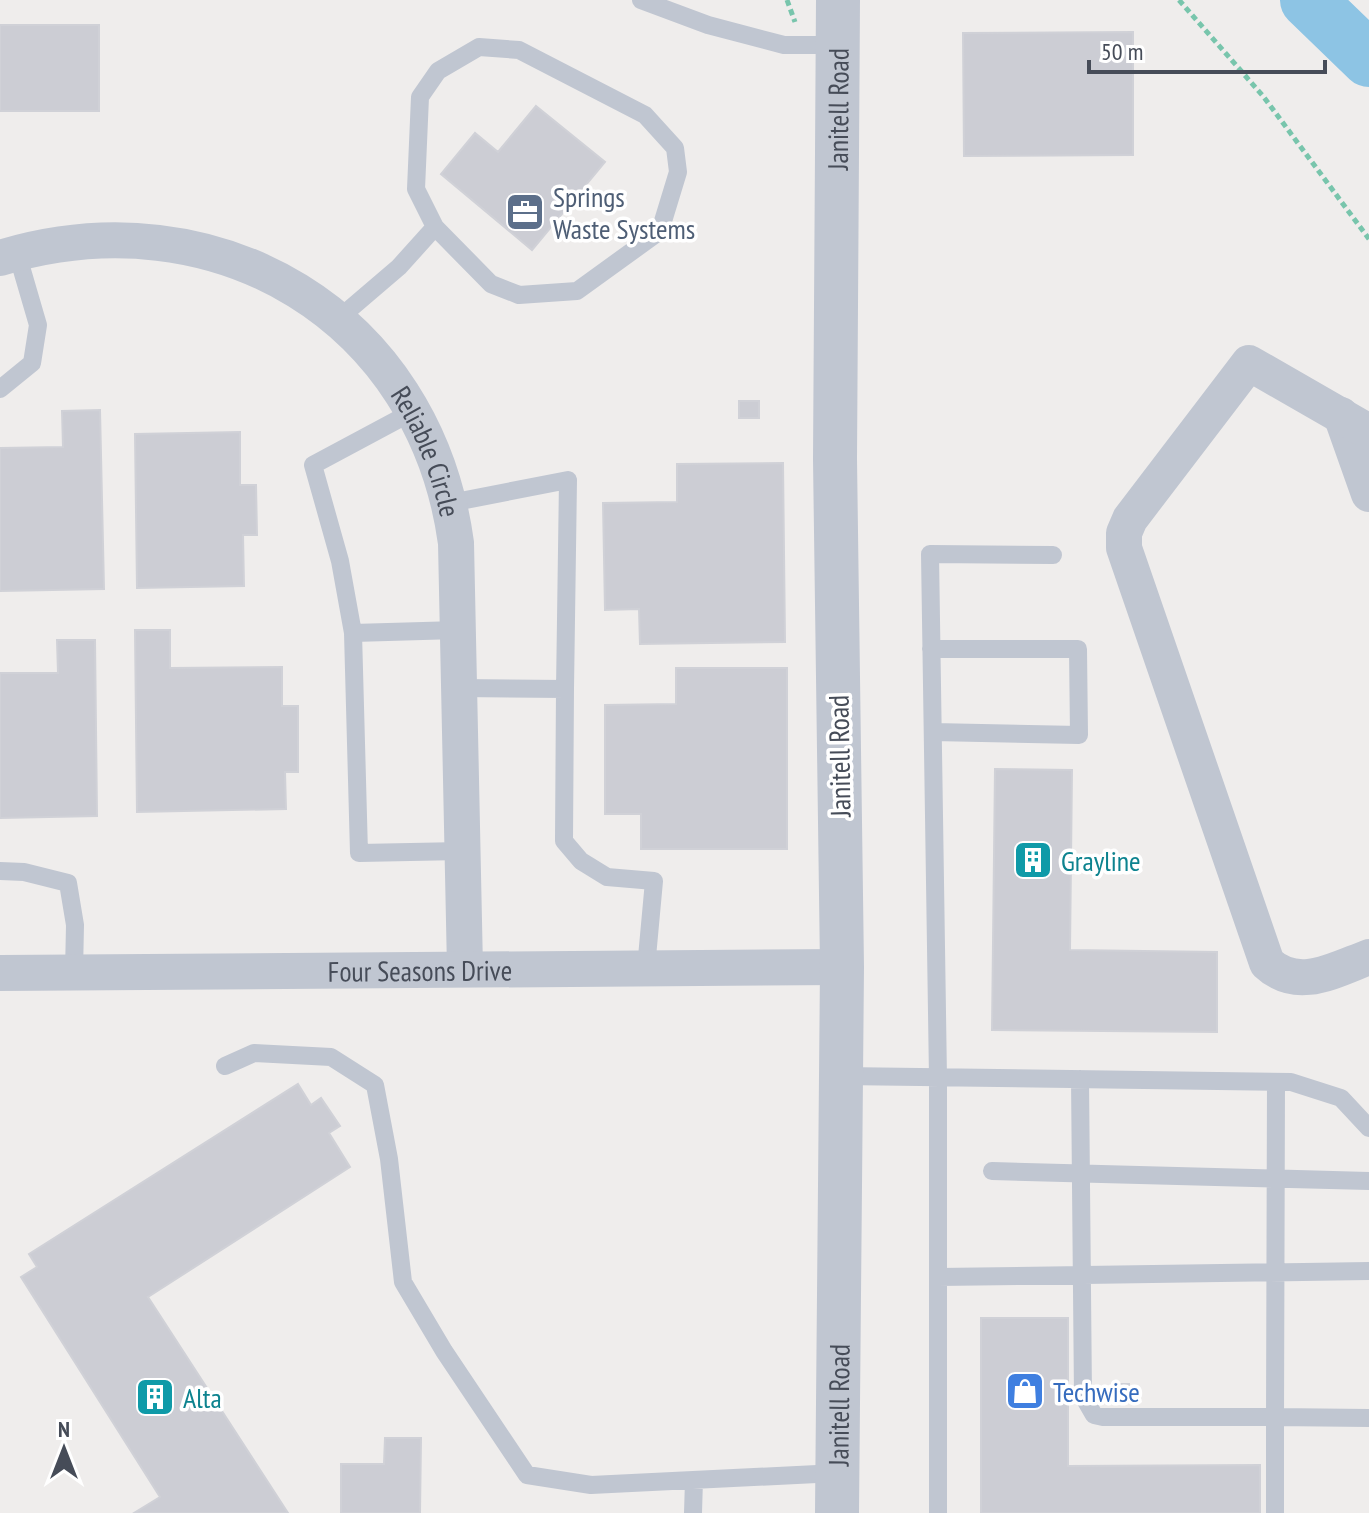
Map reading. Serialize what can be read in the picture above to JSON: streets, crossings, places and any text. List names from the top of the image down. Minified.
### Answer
{"streets":{"street":["Janitell Road","Reliable Circle","Four Seasons Drive"]},"crossings":[["Janitell Road","Four Seasons Drive"],["Reliable Circle","Four Seasons Drive"]],"places":{"office":["Springs Waste Systems"],"building":["Grayline","Alta"],"shop":["Techwise"]},"scale_bar":"50 m","north":"top"}
